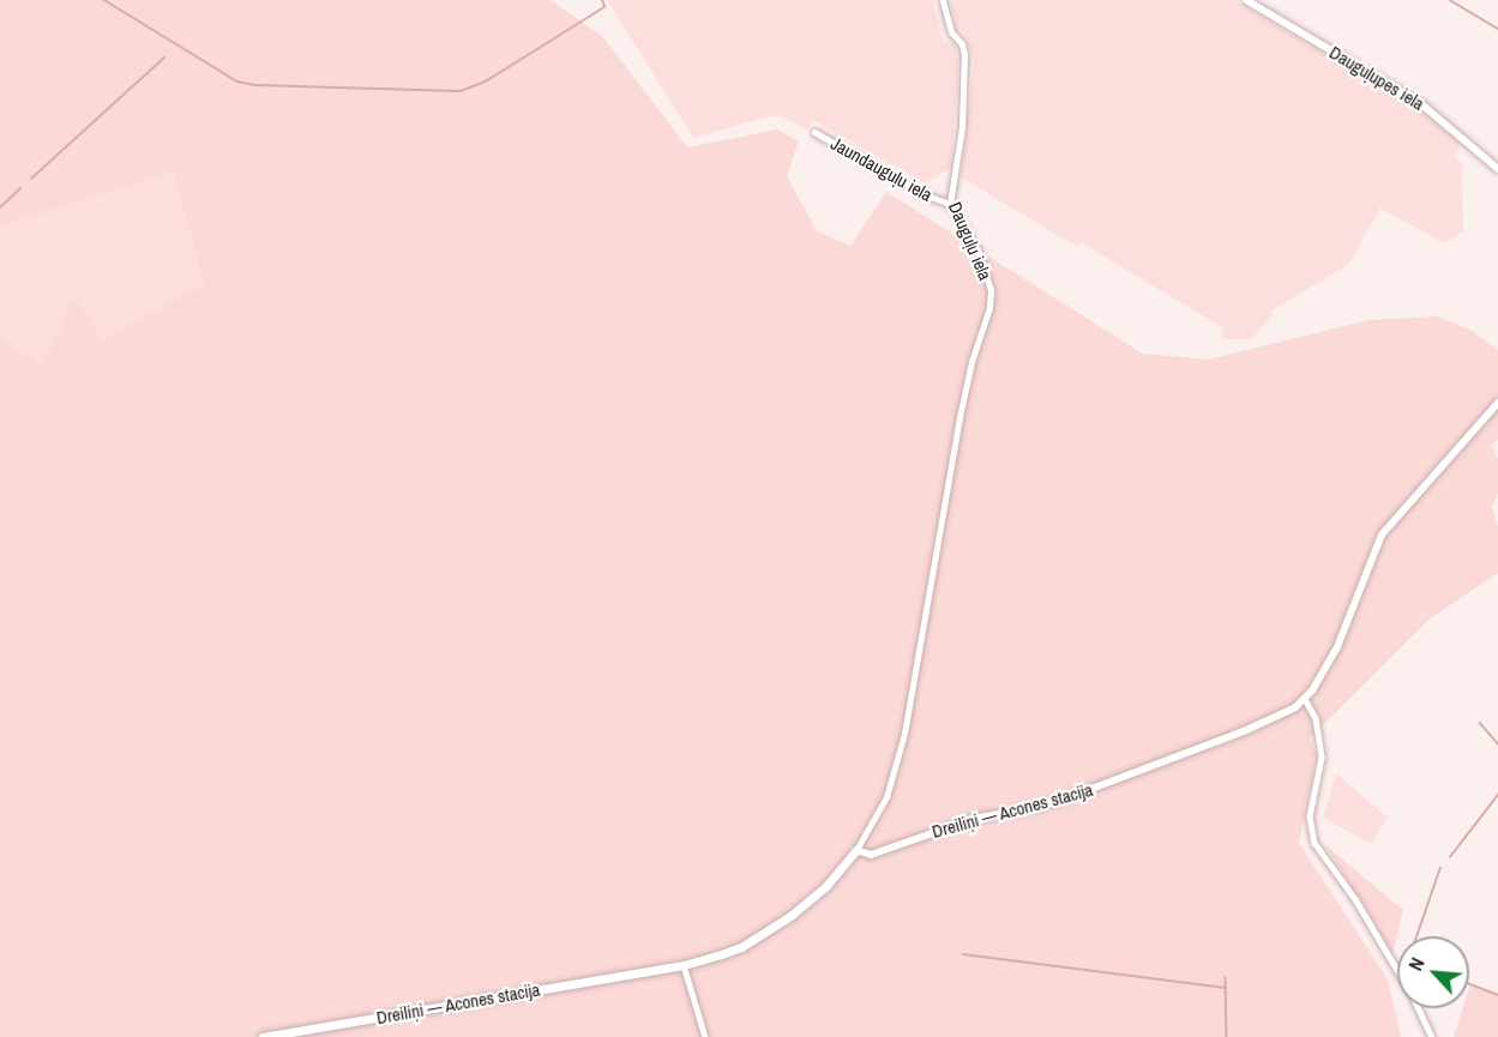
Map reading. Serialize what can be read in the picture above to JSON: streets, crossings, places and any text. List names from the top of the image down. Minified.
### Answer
{"streets":{"main road":["Dreiliņi — Acones stacija"],"street":["Dauguļupes iela","Jaundauguļu iela","Dauguļu iela"]},"crossings":[["Jaundauguļu iela","Dauguļu iela"],["Dauguļu iela","Dreiliņi — Acones stacija"]],"north":"top left"}
